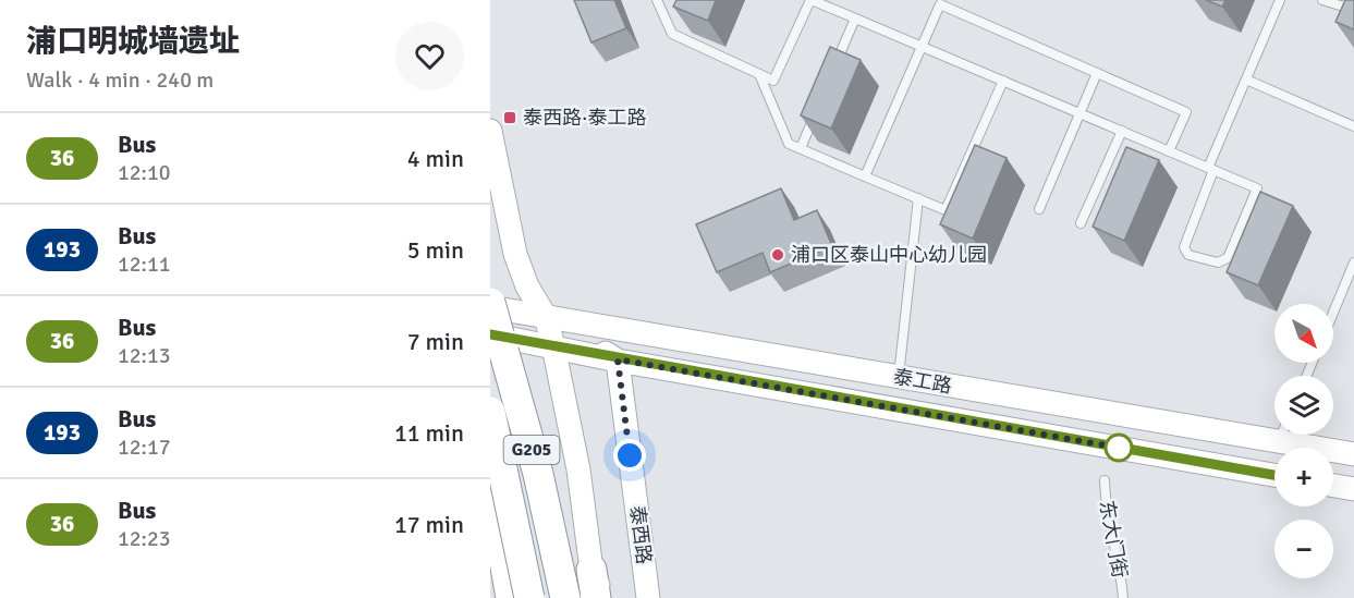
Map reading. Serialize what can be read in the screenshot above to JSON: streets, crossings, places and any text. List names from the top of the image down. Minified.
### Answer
{"streets":{"highway":["G205"],"main road":["泰工路","泰西路"],"lane":["东大门街"]},"crossings":[["泰工路","G205"],["泰工路","泰西路"]],"places":{"transit":["泰西路·泰工路"],"other":["浦口区泰山中心幼儿园"]},"lines":["bus line 36"],"north":"bottom right","page":{"heading":["浦口明城墙遗址","Walk · 4 min · 240 m"],"list":[{"mark":"36","name":"Bus","note":"12:10","value":"4 min"},{"mark":"193","name":"Bus","note":"12:11","value":"5 min"},{"mark":"36","name":"Bus","note":"12:13","value":"7 min"},{"mark":"193","name":"Bus","note":"12:17","value":"11 min"},{"mark":"36","name":"Bus","note":"12:23","value":"17 min"}],"map_buttons":["+","−"]}}
